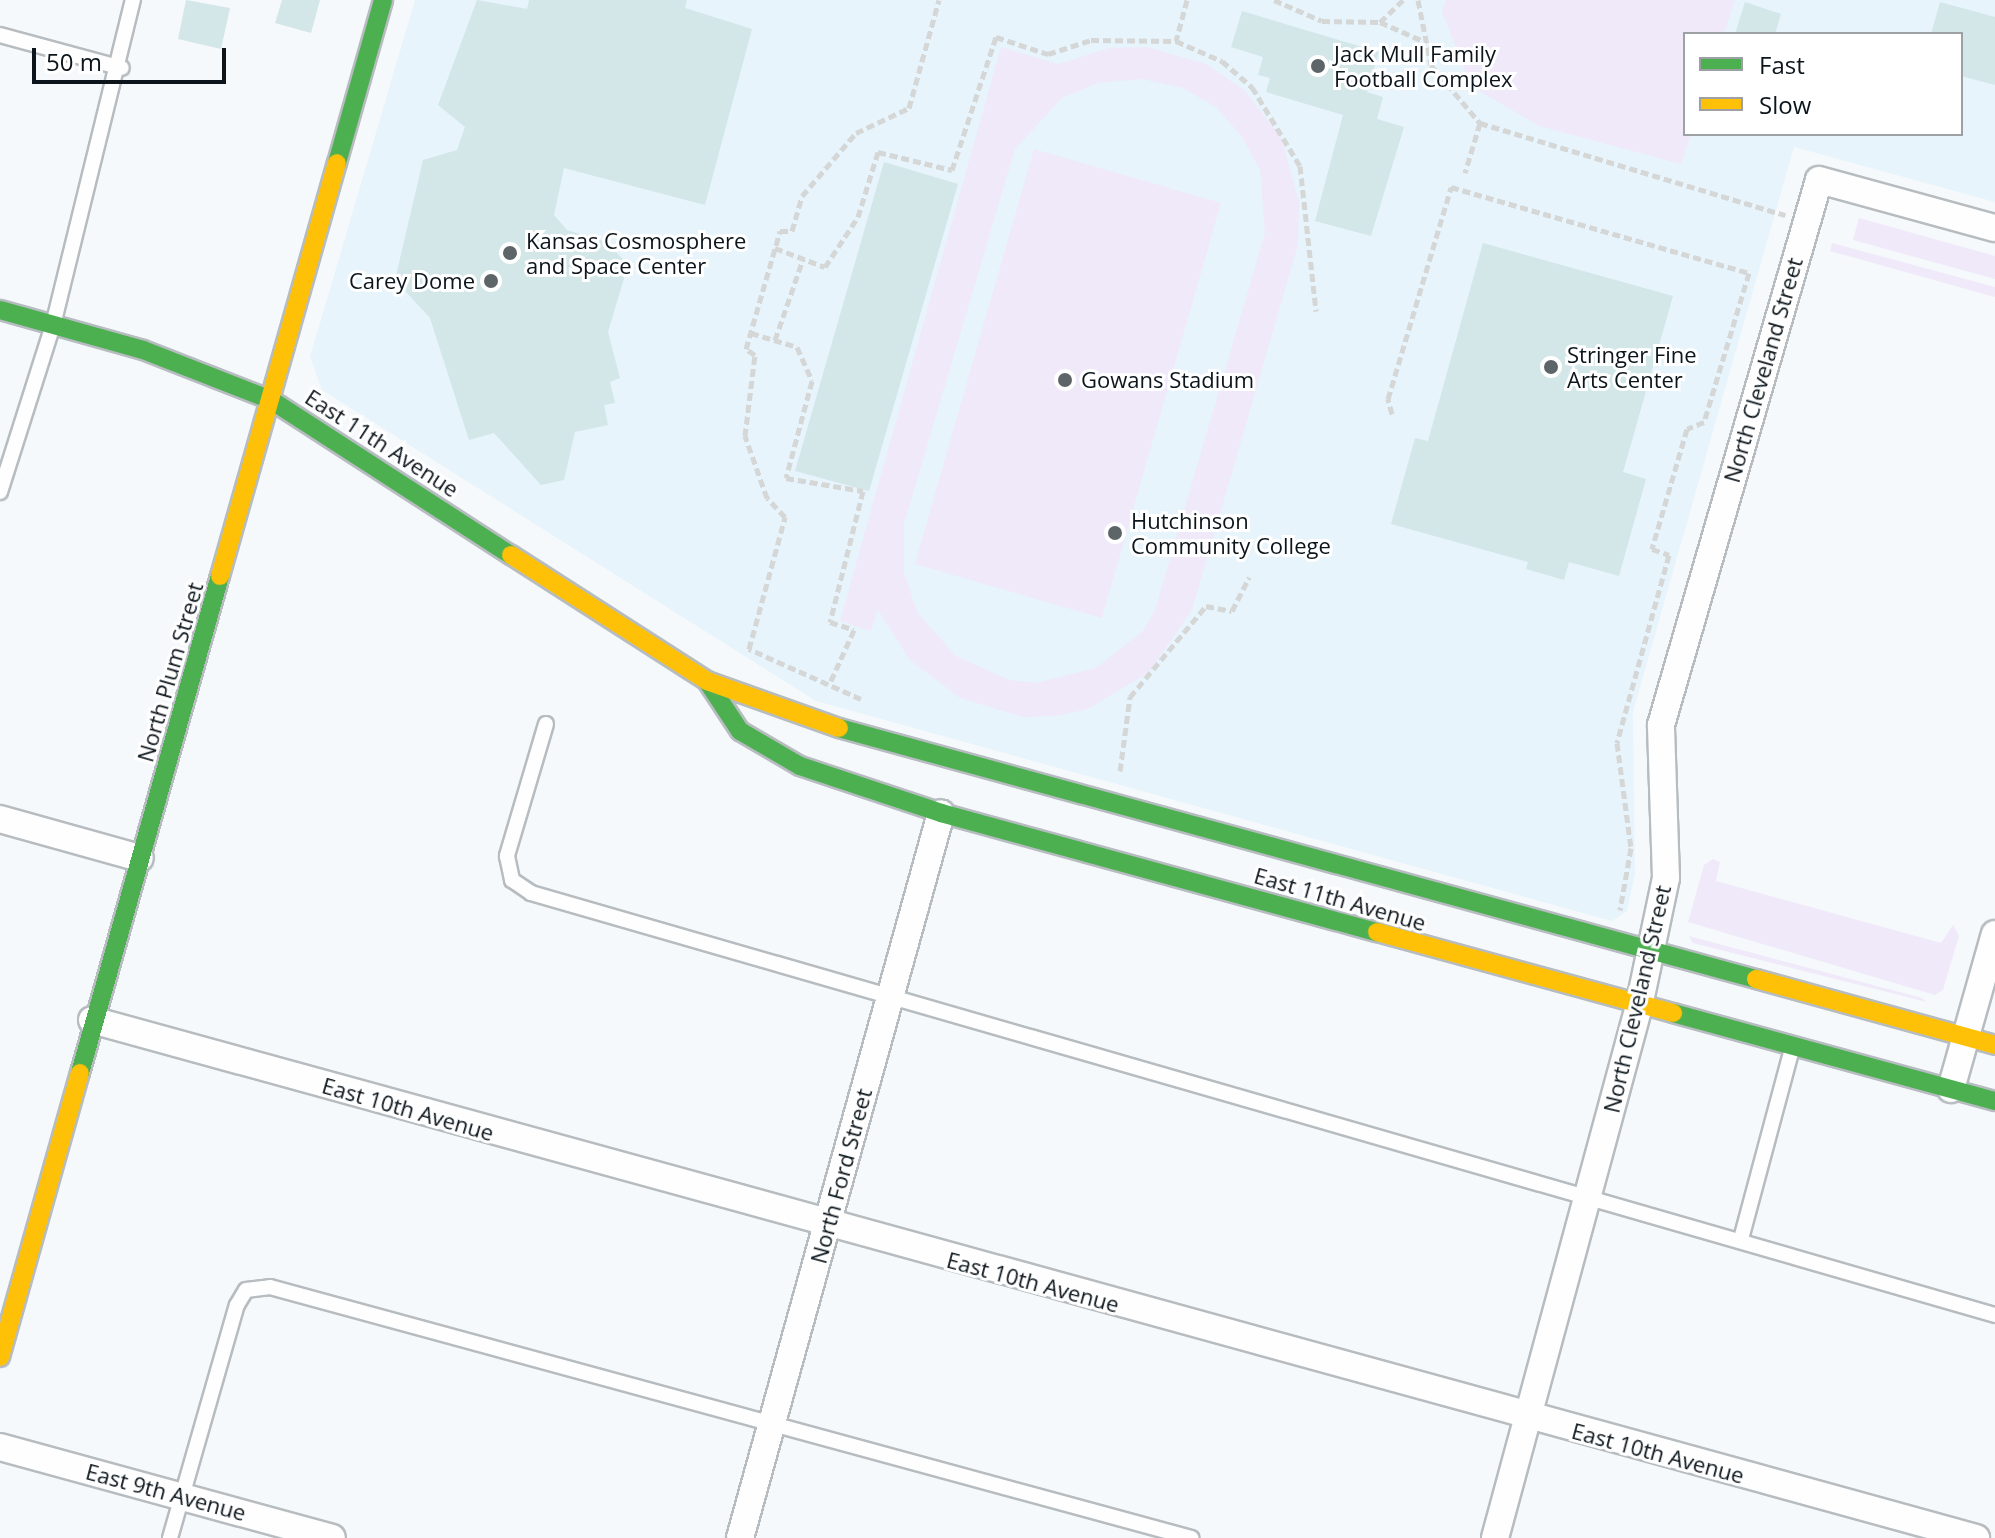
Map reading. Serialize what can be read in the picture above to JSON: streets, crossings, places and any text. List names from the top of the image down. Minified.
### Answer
{"streets":{"street":["North Cleveland Street","East 11th Avenue","North Plum Street","East 10th Avenue","North Ford Street","East 9th Avenue"]},"crossings":[["North Cleveland Street","East 11th Avenue"],["North Cleveland Street","East 10th Avenue"],["East 11th Avenue","North Plum Street"],["East 11th Avenue","North Ford Street"],["North Plum Street","East 10th Avenue"],["East 10th Avenue","North Ford Street"]],"places":["Jack Mull Family Football Complex","Kansas Cosmosphere and Space Center","Carey Dome","Stringer Fine Arts Center","Gowans Stadium","Hutchinson Community College"],"legend":["Fast","Slow"],"scale_bar":"50 m"}
